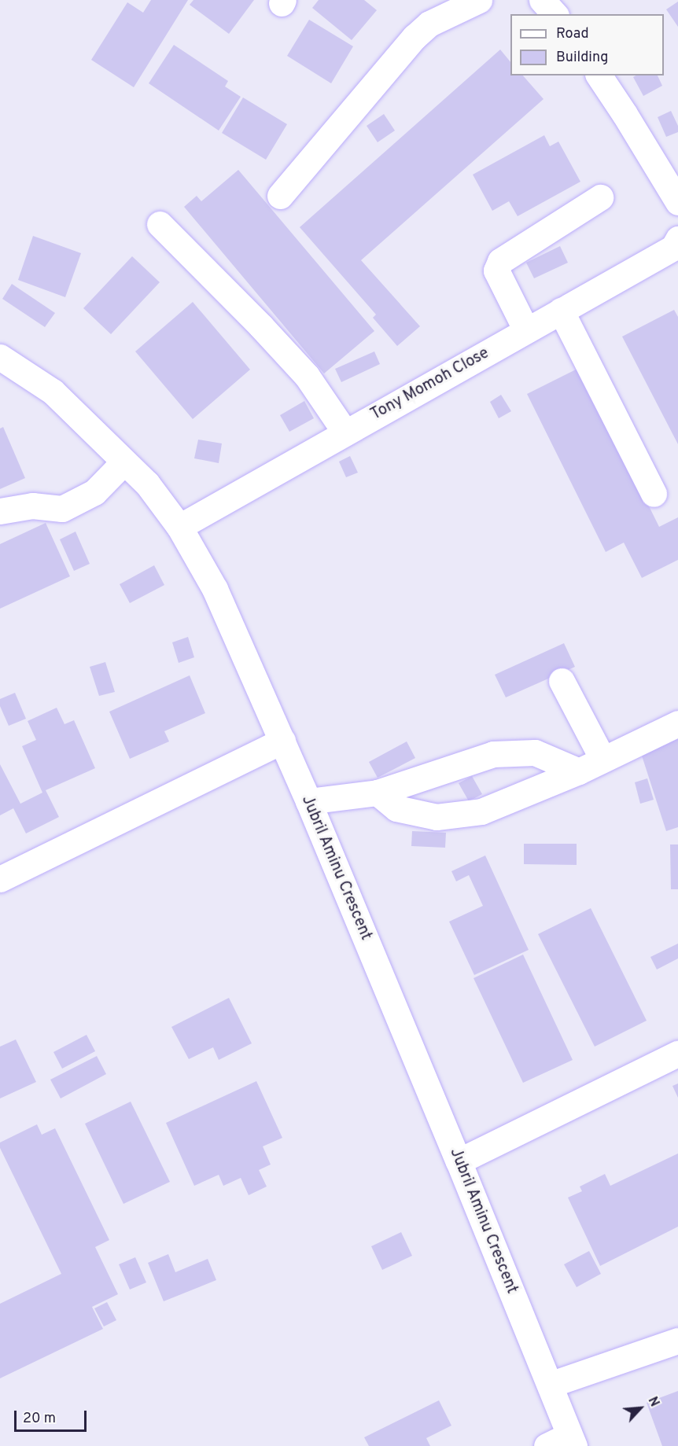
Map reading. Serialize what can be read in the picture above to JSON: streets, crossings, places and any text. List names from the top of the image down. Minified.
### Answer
{"streets":{"street":["Tony Momoh Close","Jubril Aminu Crescent"]},"crossings":[["Tony Momoh Close","Jubril Aminu Crescent"]],"legend":["Road","Building"],"scale_bar":"20 m","north":"top right"}
